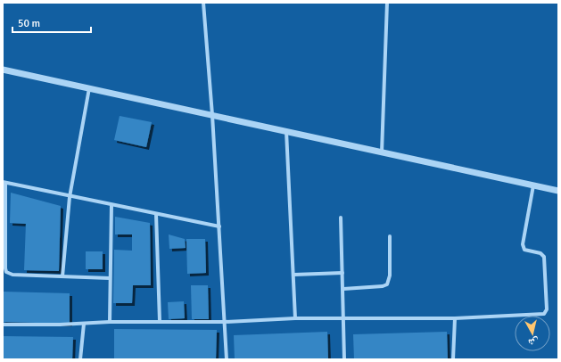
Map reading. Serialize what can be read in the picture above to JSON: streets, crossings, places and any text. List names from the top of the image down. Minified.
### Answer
{"scale_bar":"50 m","north":"bottom"}
